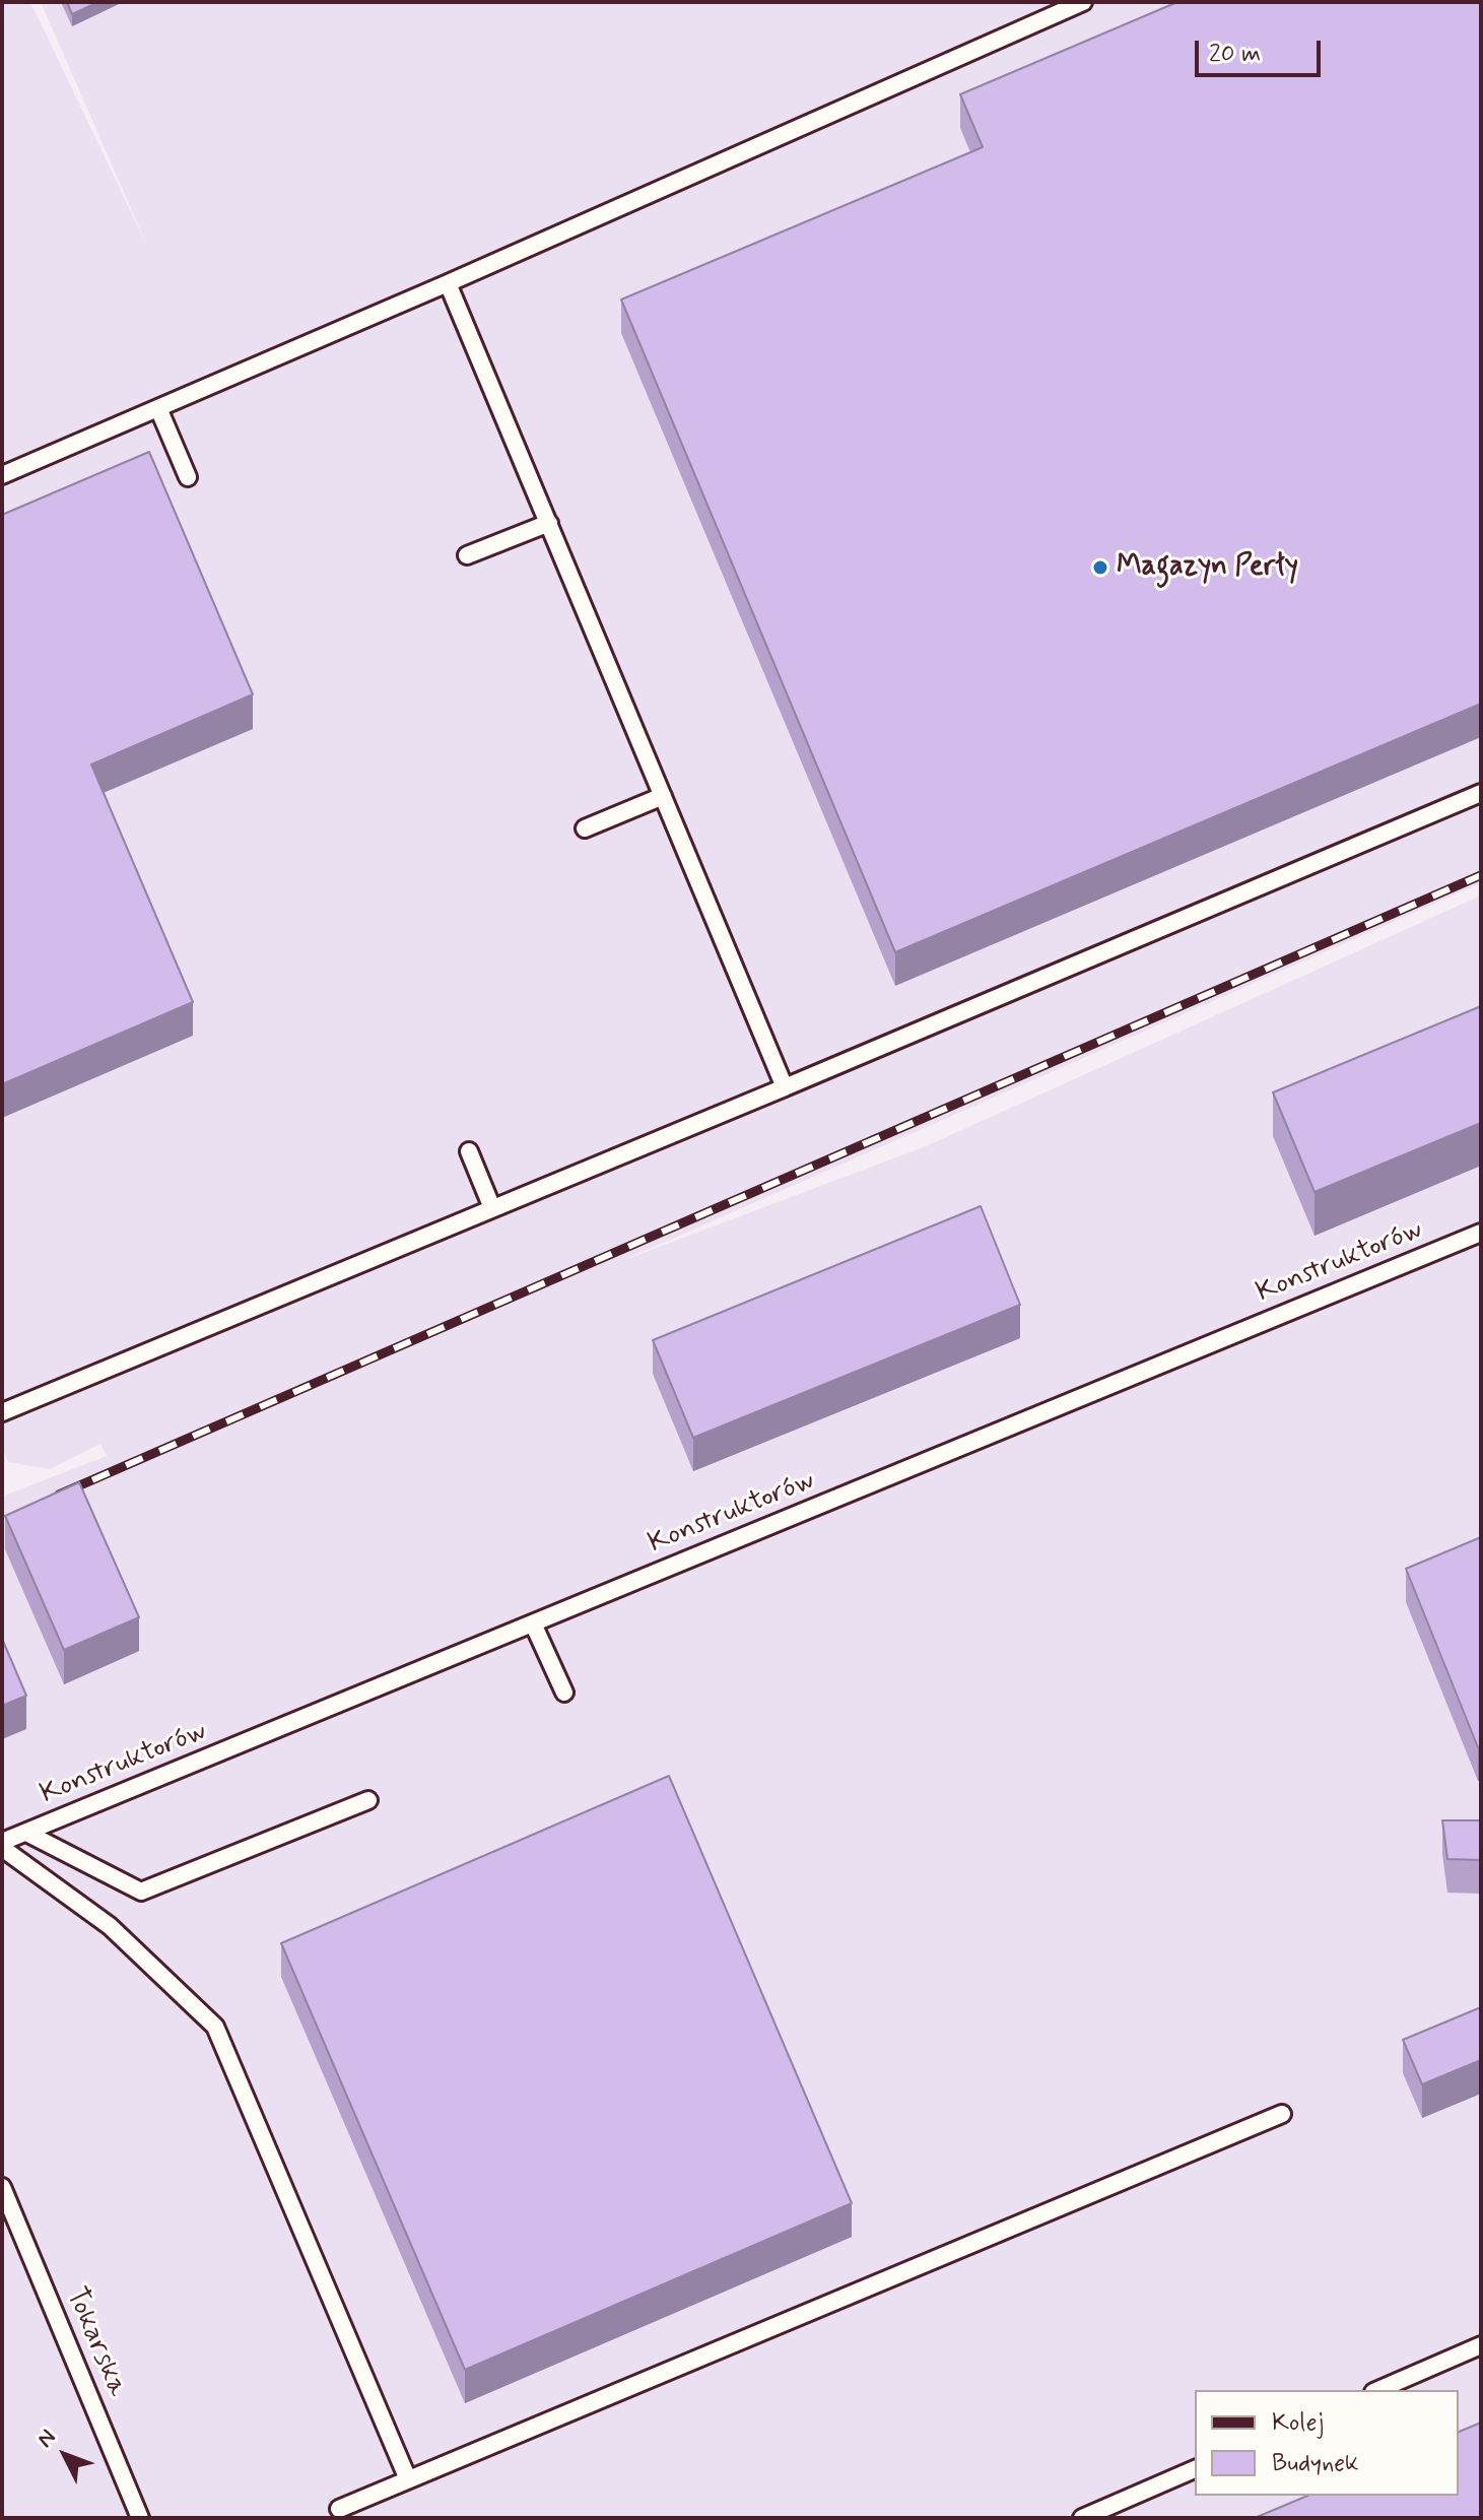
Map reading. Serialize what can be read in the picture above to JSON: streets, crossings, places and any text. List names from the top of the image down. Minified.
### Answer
{"streets":{"lane":["Konstruktorów","Tokarska"]},"places":["Magazyn Perły"],"legend":["Kolej","Budynek"],"scale_bar":"20 m","north":"top left"}
